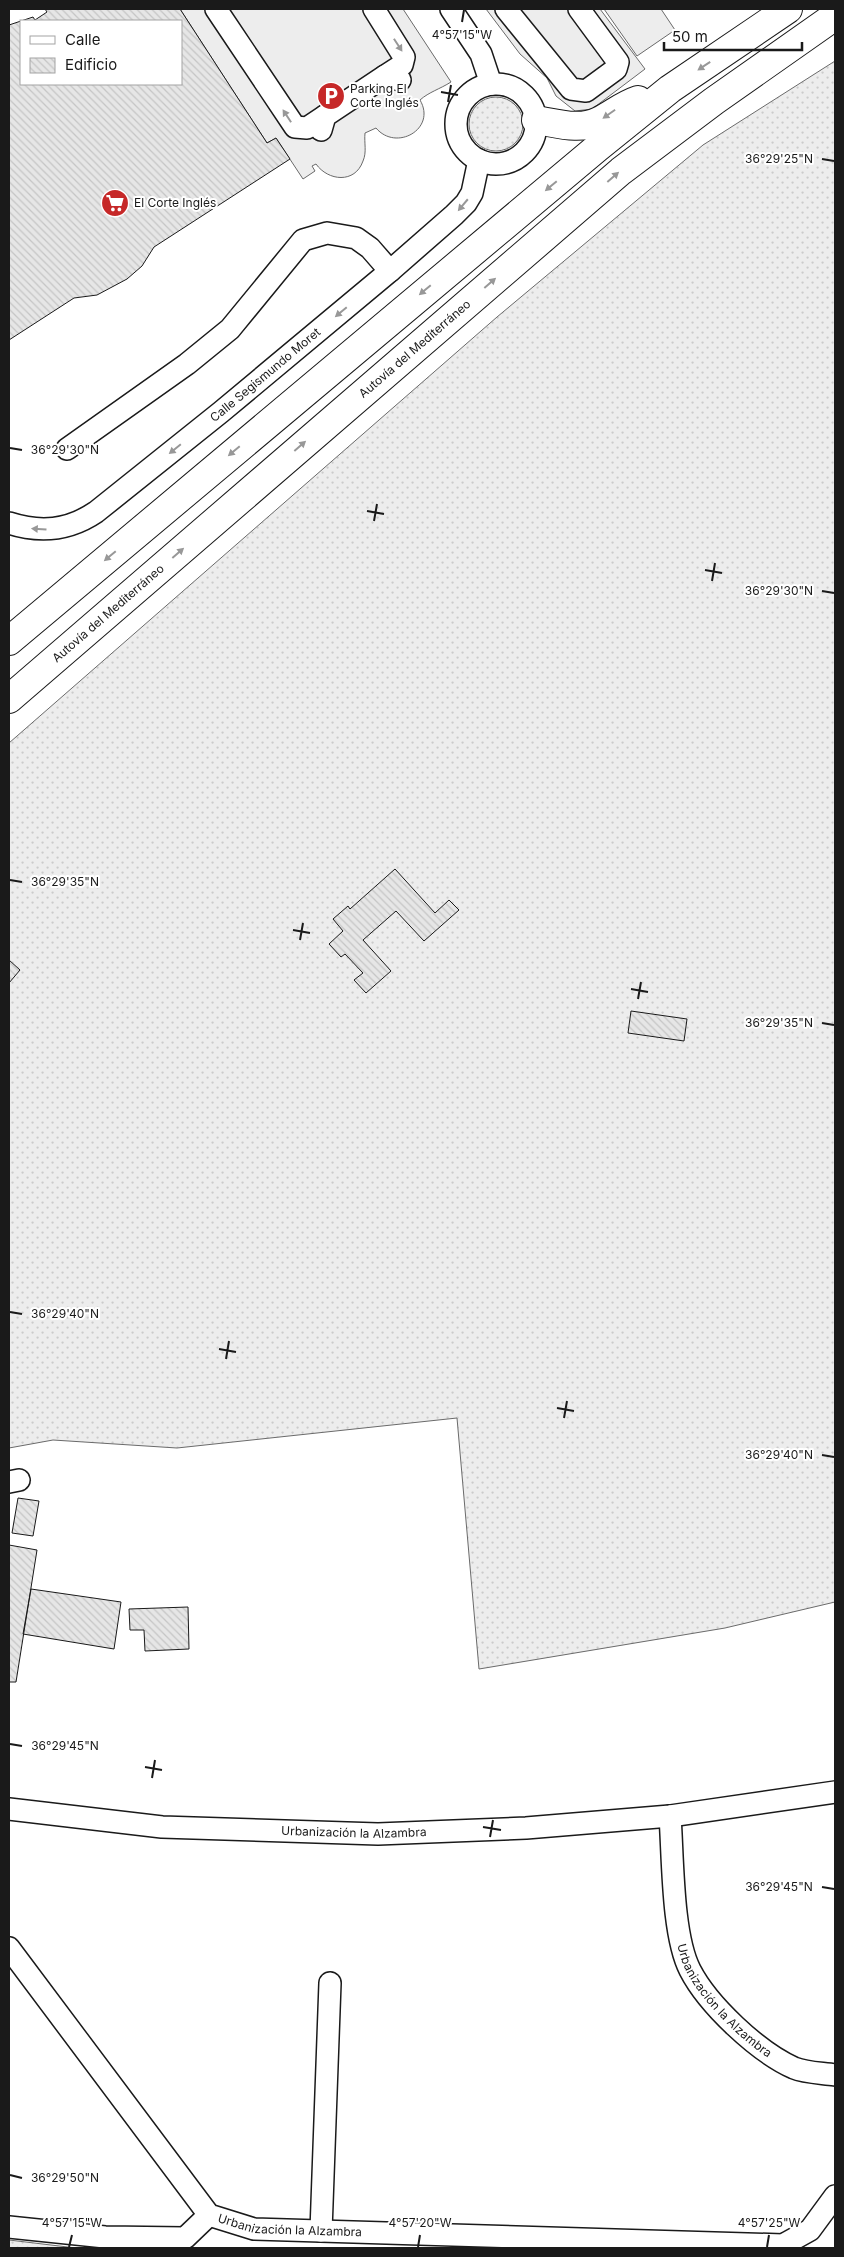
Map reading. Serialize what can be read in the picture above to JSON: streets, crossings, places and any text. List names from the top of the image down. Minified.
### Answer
{"streets":{"highway":["Autovía del Mediterráneo"],"street":["Calle Segismundo Moret","Urbanización la Alzambra"]},"one_way":["Calle Segismundo Moret"],"places":{"parking":["Parking El Corte Inglés"],"supermarket":["El Corte Inglés"]},"legend":["Calle","Edificio"],"scale_bar":"50 m","coordinates":["4°57'15\"W","36°29'25\"N","36°29'30\"N","36°29'35\"N","36°29'40\"N","36°29'45\"N","36°29'50\"N","4°57'20\"W","4°57'25\"W"]}
